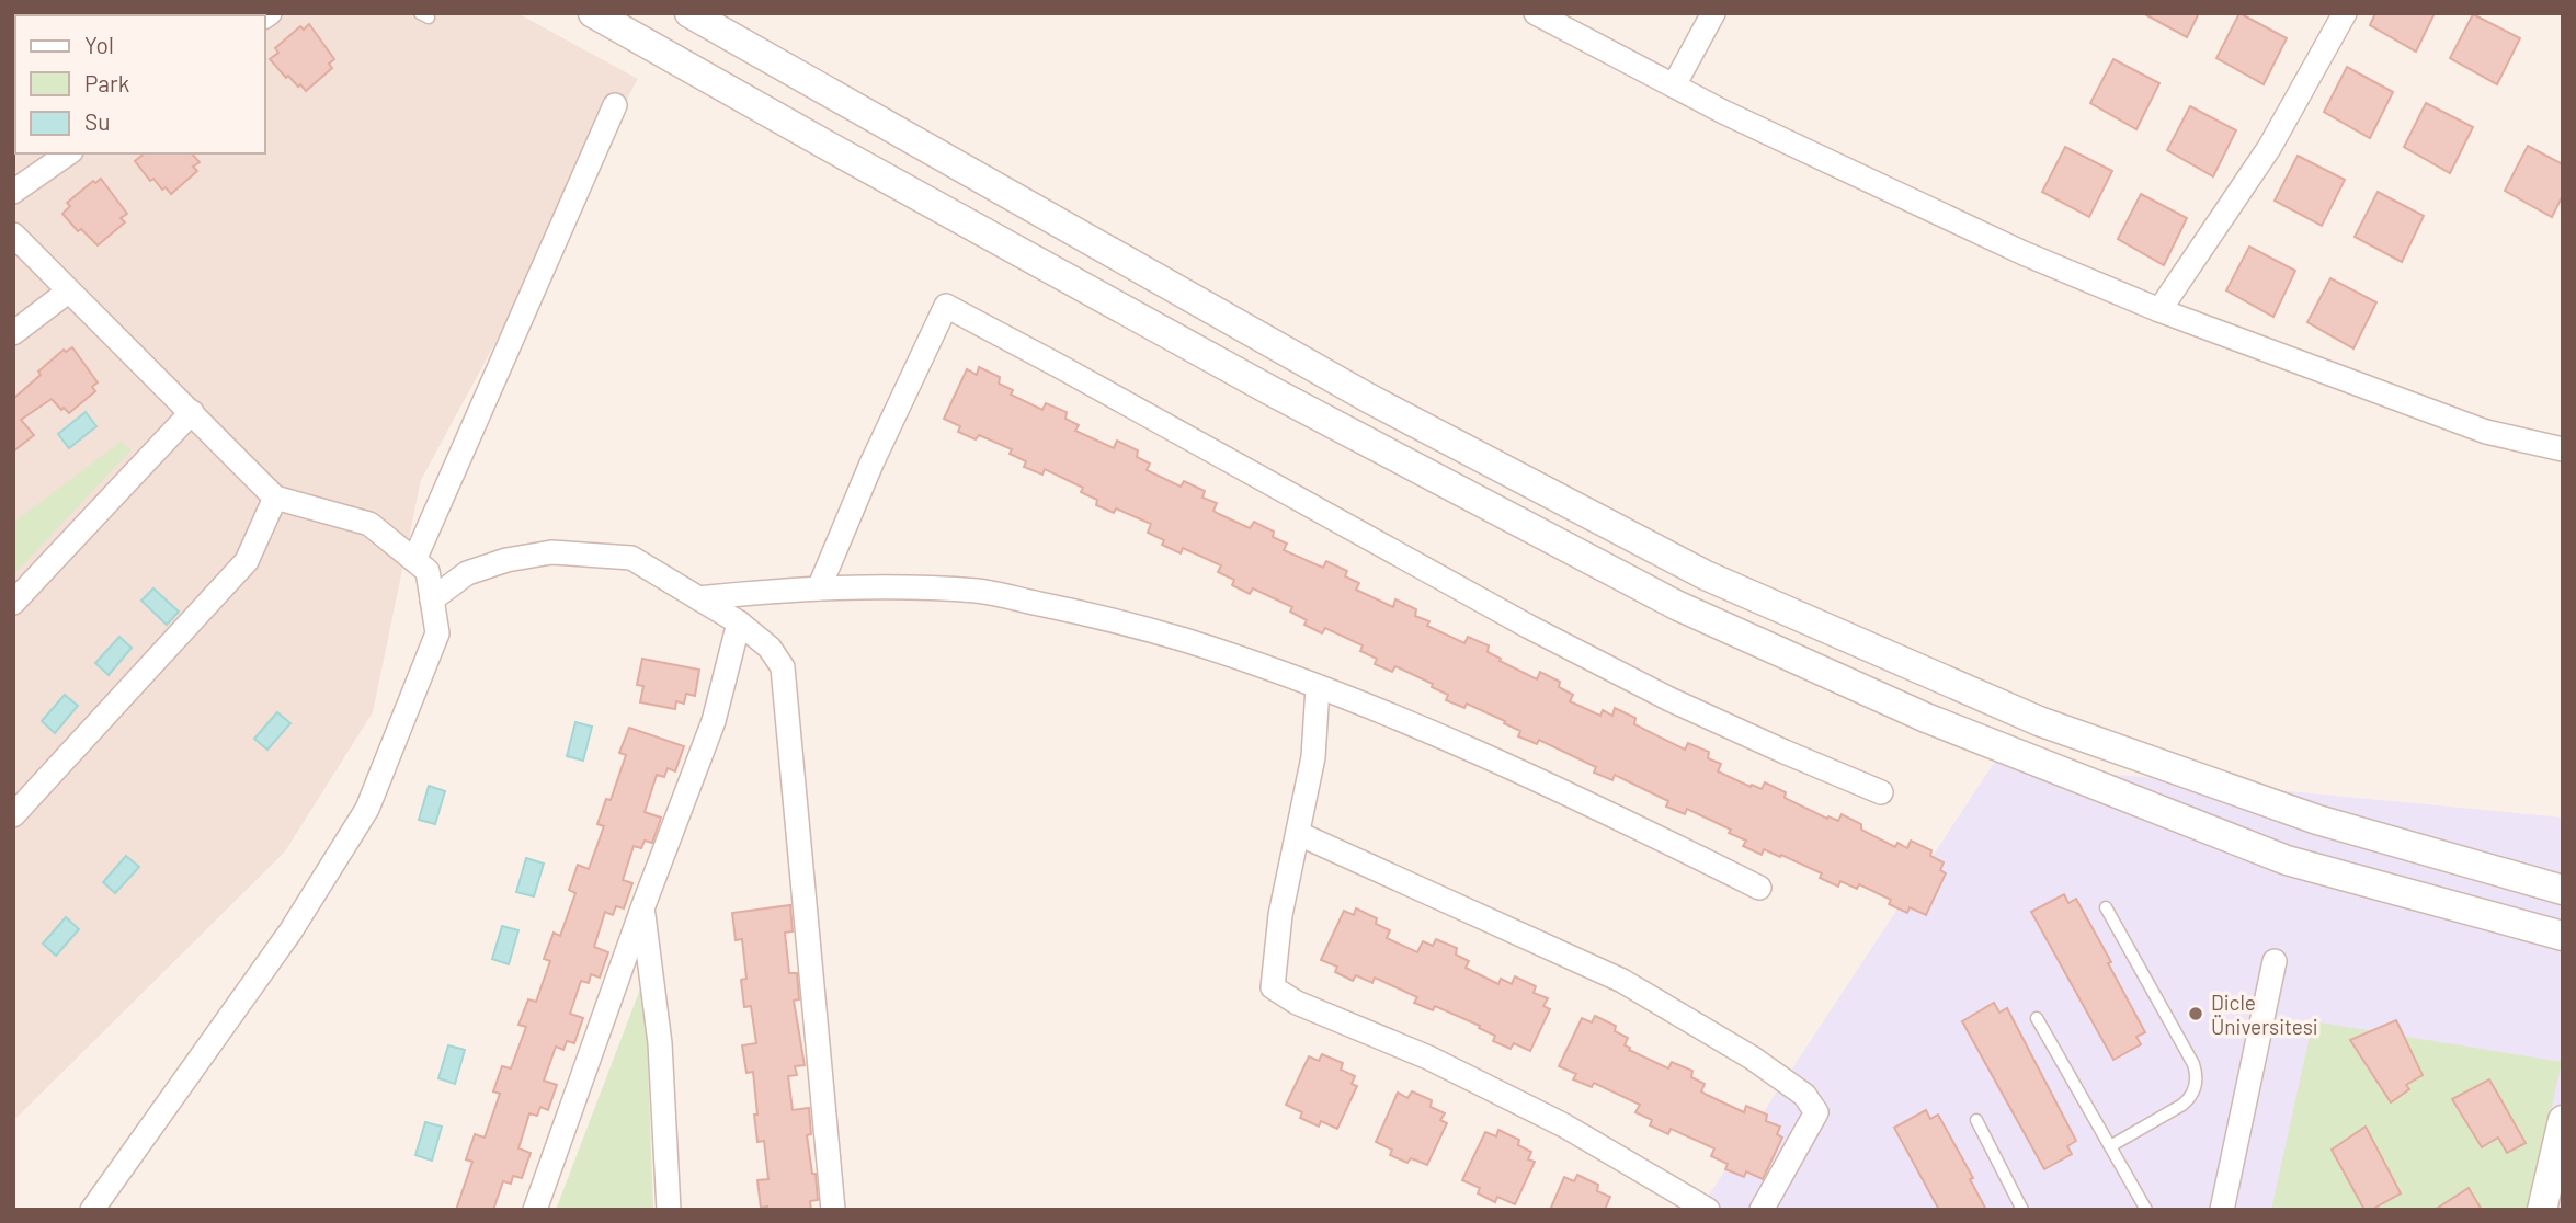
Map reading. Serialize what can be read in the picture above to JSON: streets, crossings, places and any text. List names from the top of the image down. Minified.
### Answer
{"places":["Dicle Üniversitesi"],"legend":["Yol","Park","Su"]}
